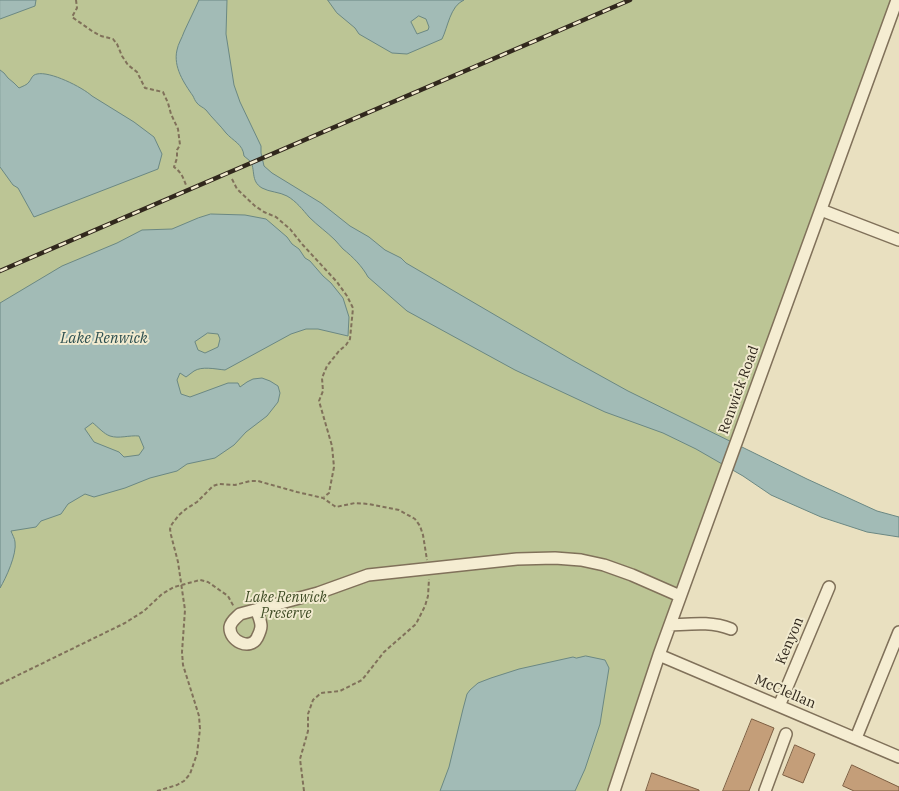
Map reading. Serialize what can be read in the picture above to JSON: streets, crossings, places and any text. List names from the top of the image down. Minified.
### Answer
{"streets":{"street":["Renwick Road","Kenyon","McClellan"]},"crossings":[["Renwick Road","McClellan"],["Kenyon","McClellan"]],"water":["Lake Renwick"],"parks":["Lake Renwick Preserve"]}
